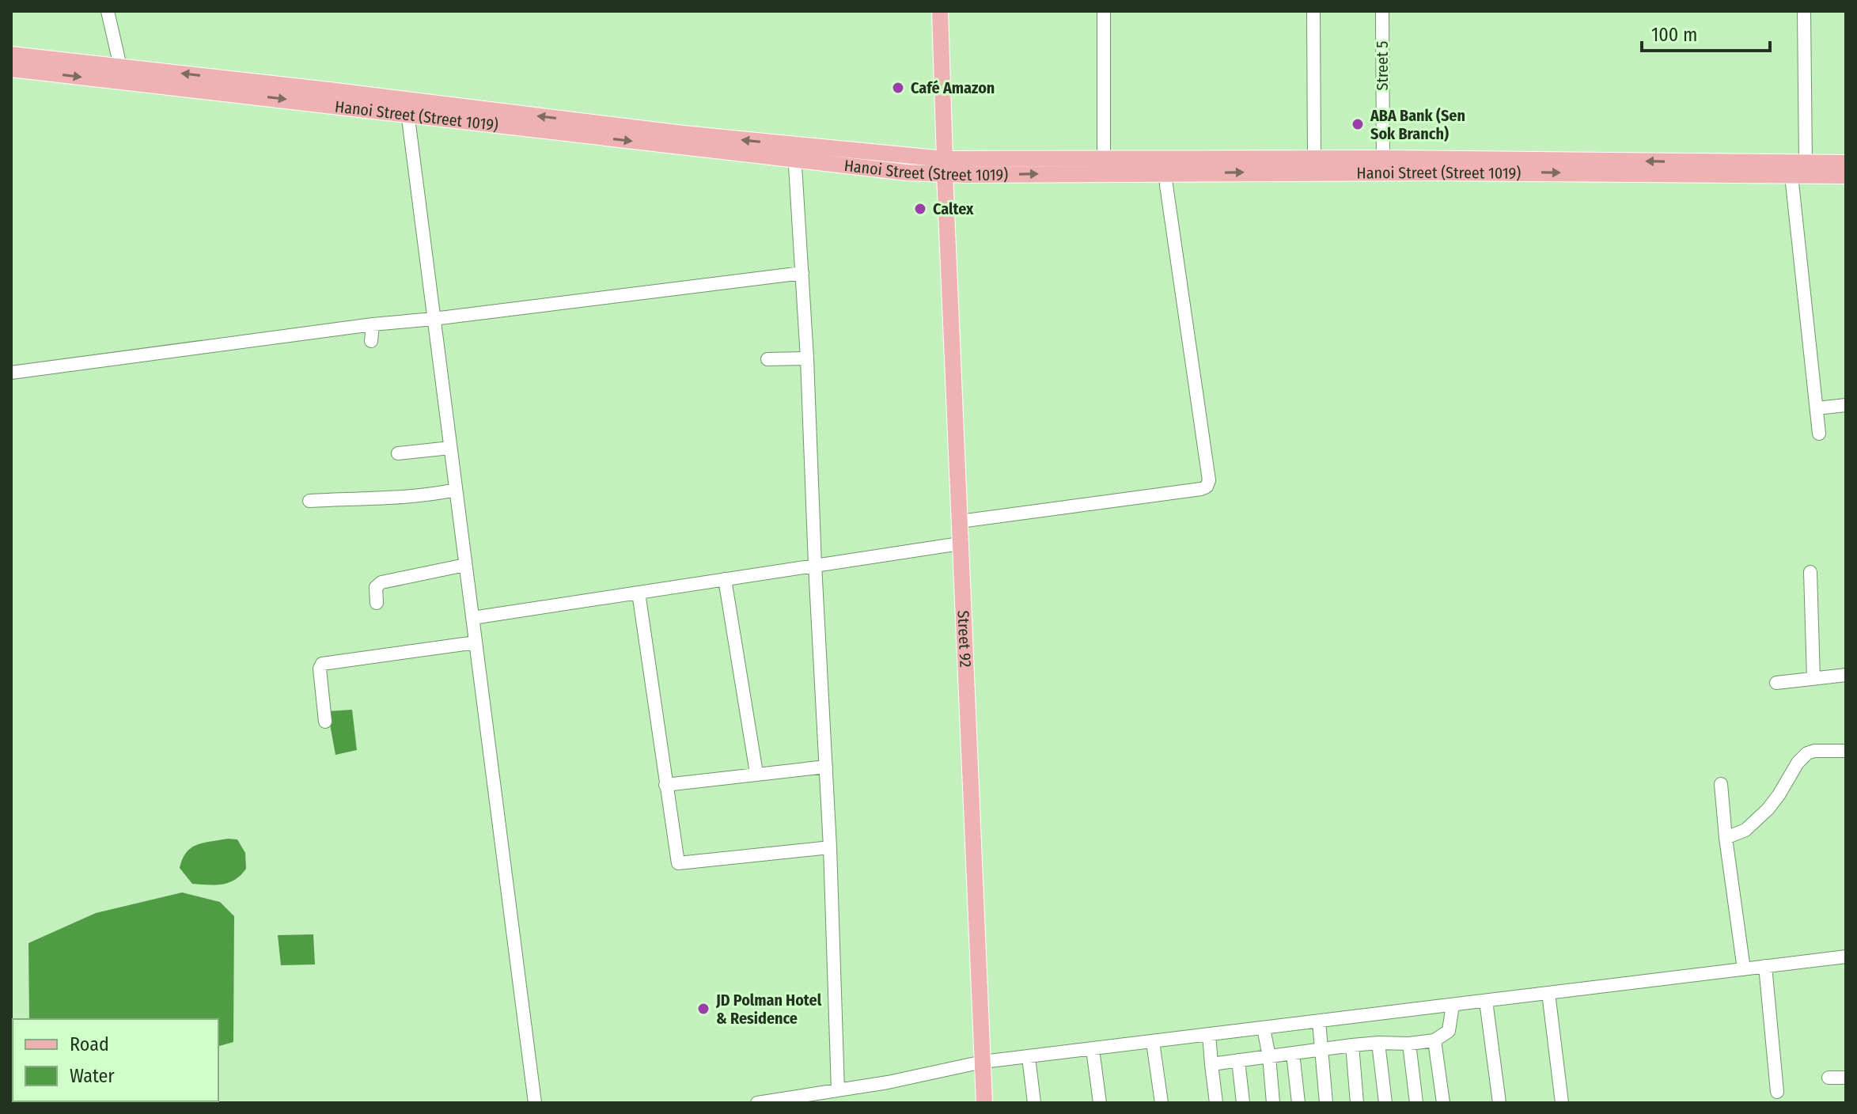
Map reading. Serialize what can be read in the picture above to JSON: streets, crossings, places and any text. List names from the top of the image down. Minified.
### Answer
{"streets":{"main road":["Hanoi Street (Street 1019)","Street 92"],"street":["Street 5"]},"crossings":[["Street 5","Hanoi Street (Street 1019)"],["Hanoi Street (Street 1019)","Street 92"]],"places":["Café Amazon","ABA Bank (Sen Sok Branch)","Caltex","JD Polman Hotel & Residence"],"legend":["Road","Water"],"scale_bar":"100 m"}
